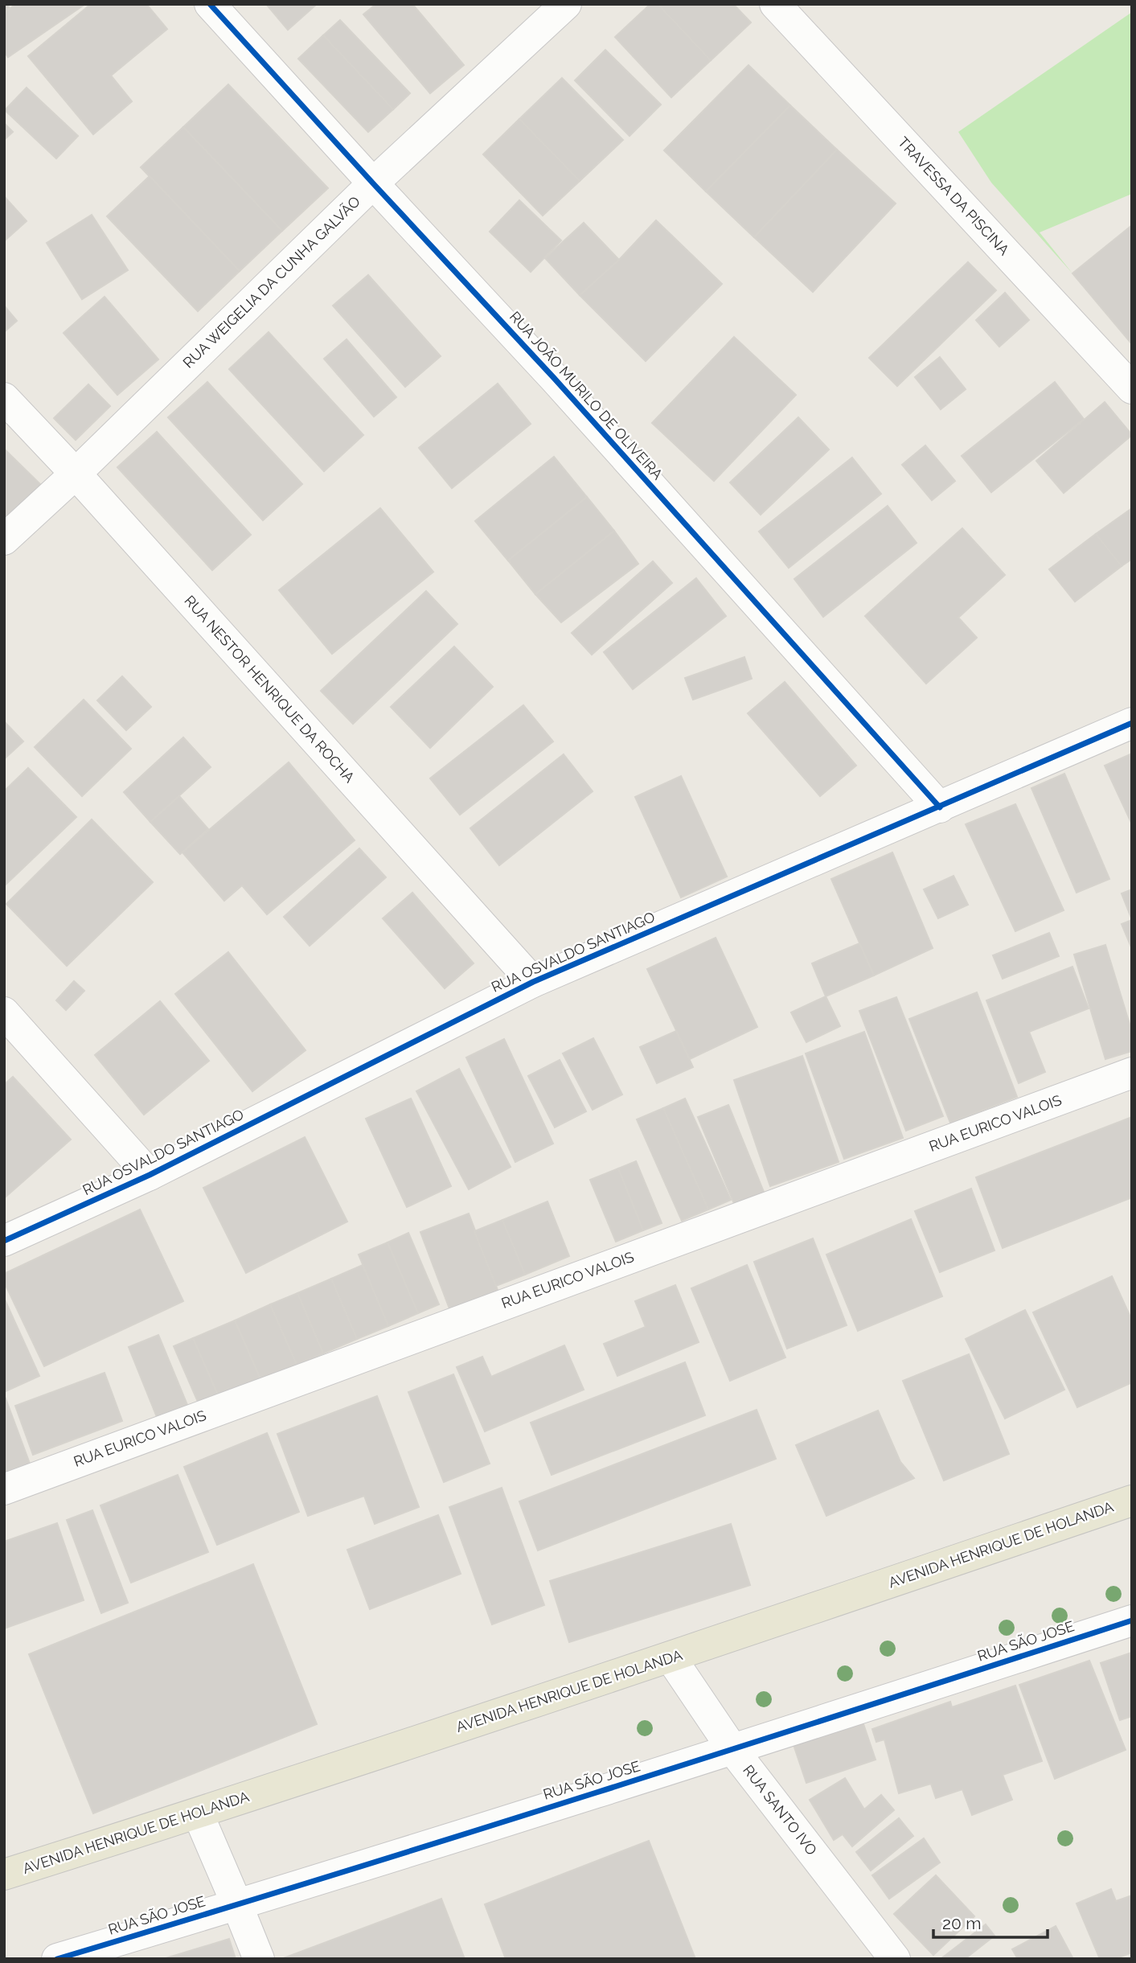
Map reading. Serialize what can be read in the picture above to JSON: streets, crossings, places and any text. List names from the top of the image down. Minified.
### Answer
{"streets":{"main road":["AVENIDA HENRIQUE DE HOLANDA"],"street":["TRAVESSA DA PISCINA","RUA WEIGELIA DA CUNHA GALVÃO","RUA JOÃO MURILO DE OLIVEIRA","RUA NESTOR HENRIQUE DA ROCHA","RUA OSVALDO SANTIAGO","RUA EURICO VALOIS","RUA SÃO JOSE","RUA SANTO IVO"]},"crossings":[["RUA WEIGELIA DA CUNHA GALVÃO","RUA JOÃO MURILO DE OLIVEIRA"],["RUA WEIGELIA DA CUNHA GALVÃO","RUA NESTOR HENRIQUE DA ROCHA"],["RUA JOÃO MURILO DE OLIVEIRA","RUA OSVALDO SANTIAGO"],["RUA NESTOR HENRIQUE DA ROCHA","RUA OSVALDO SANTIAGO"],["AVENIDA HENRIQUE DE HOLANDA","RUA SANTO IVO"],["RUA SÃO JOSE","RUA SANTO IVO"]],"scale_bar":"20 m"}
